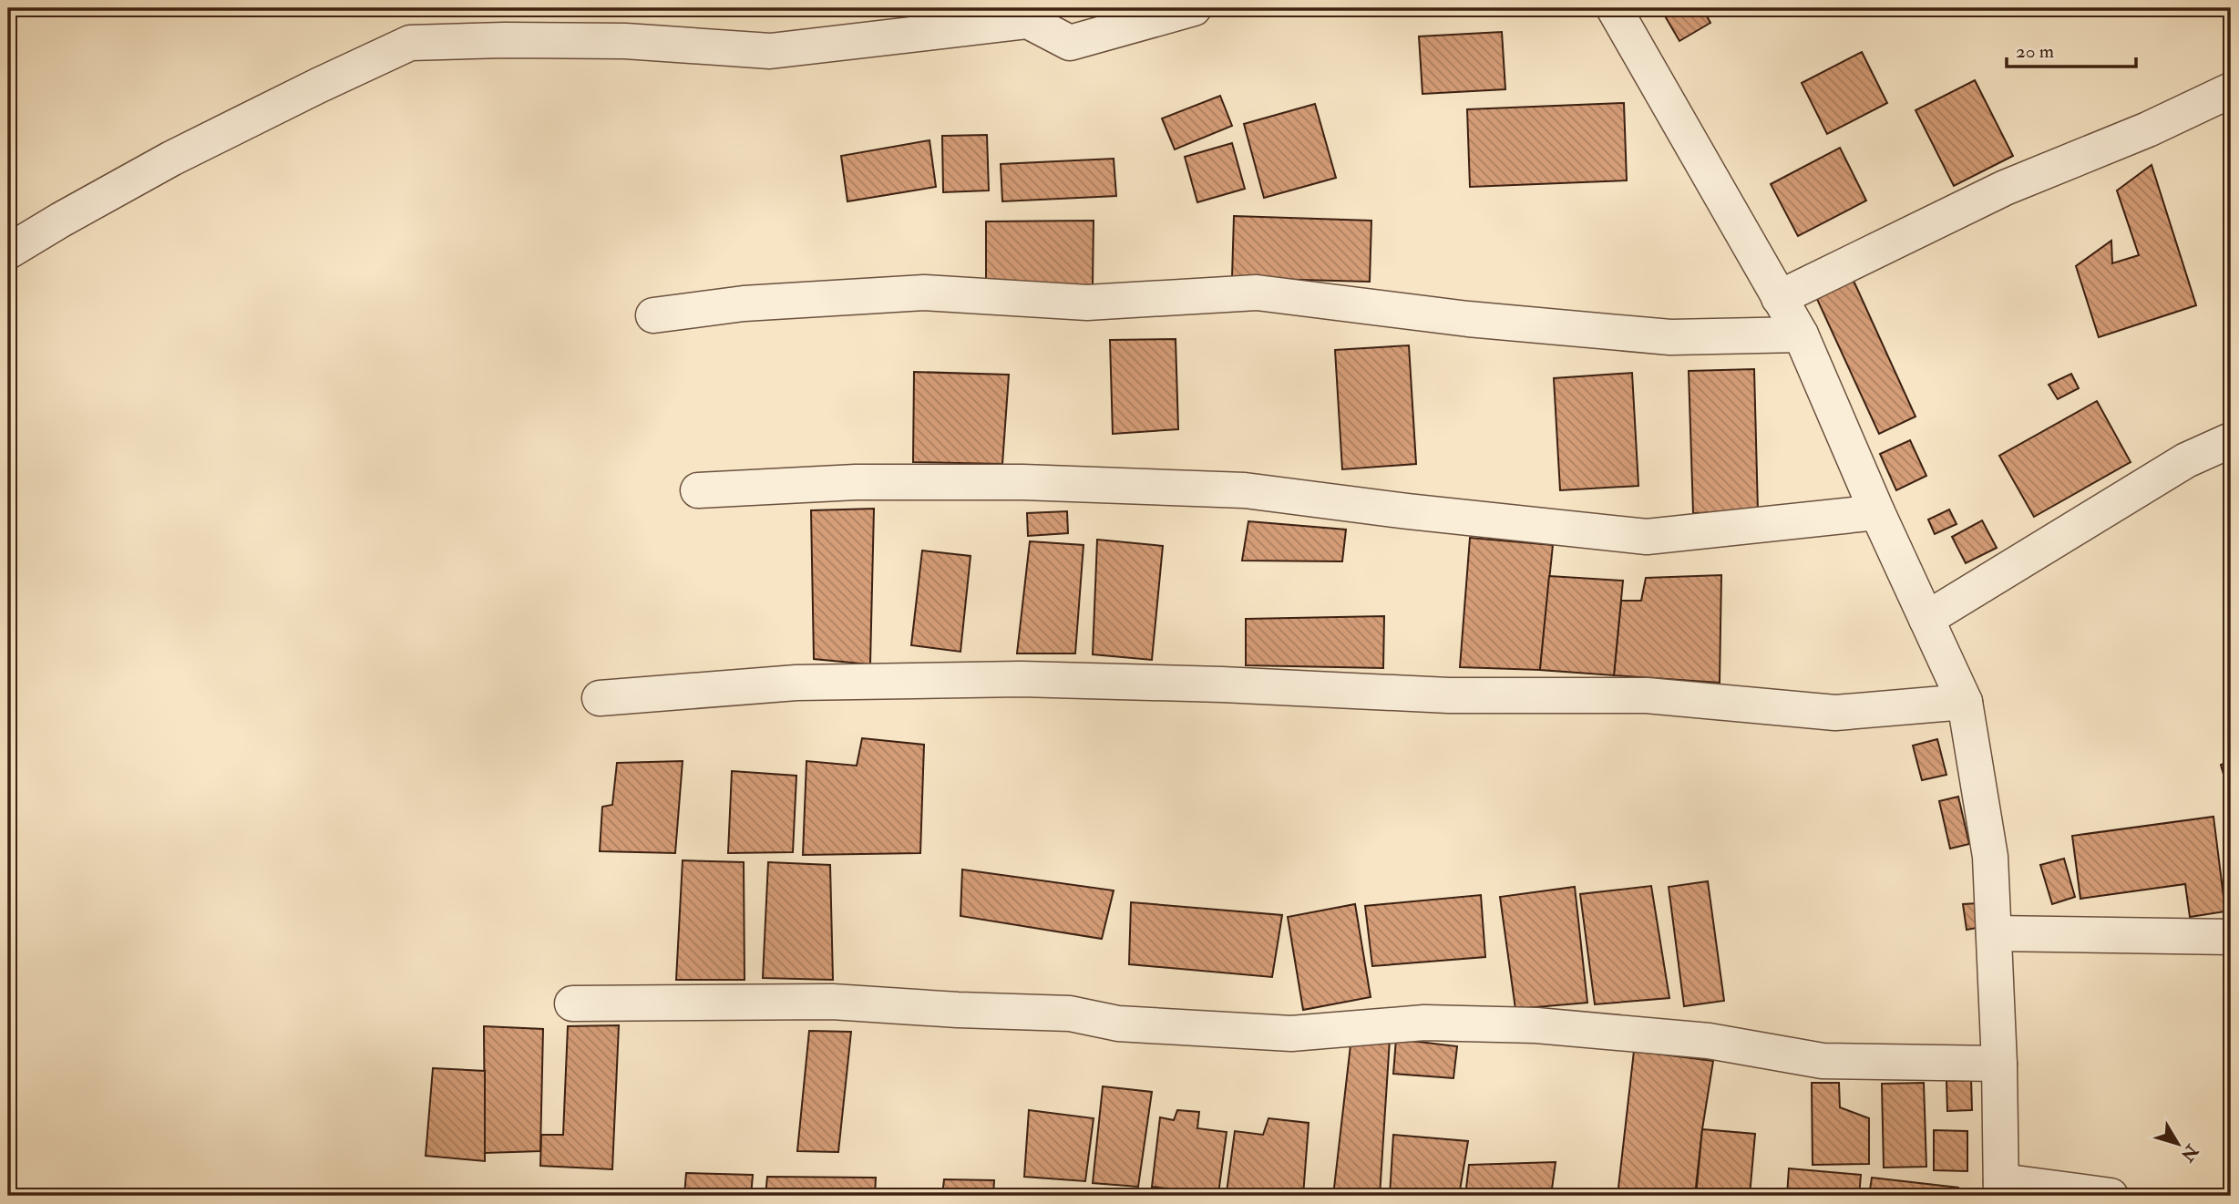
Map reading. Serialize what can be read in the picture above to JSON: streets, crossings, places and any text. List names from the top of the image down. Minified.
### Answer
{"scale_bar":"20 m","north":"bottom right"}
